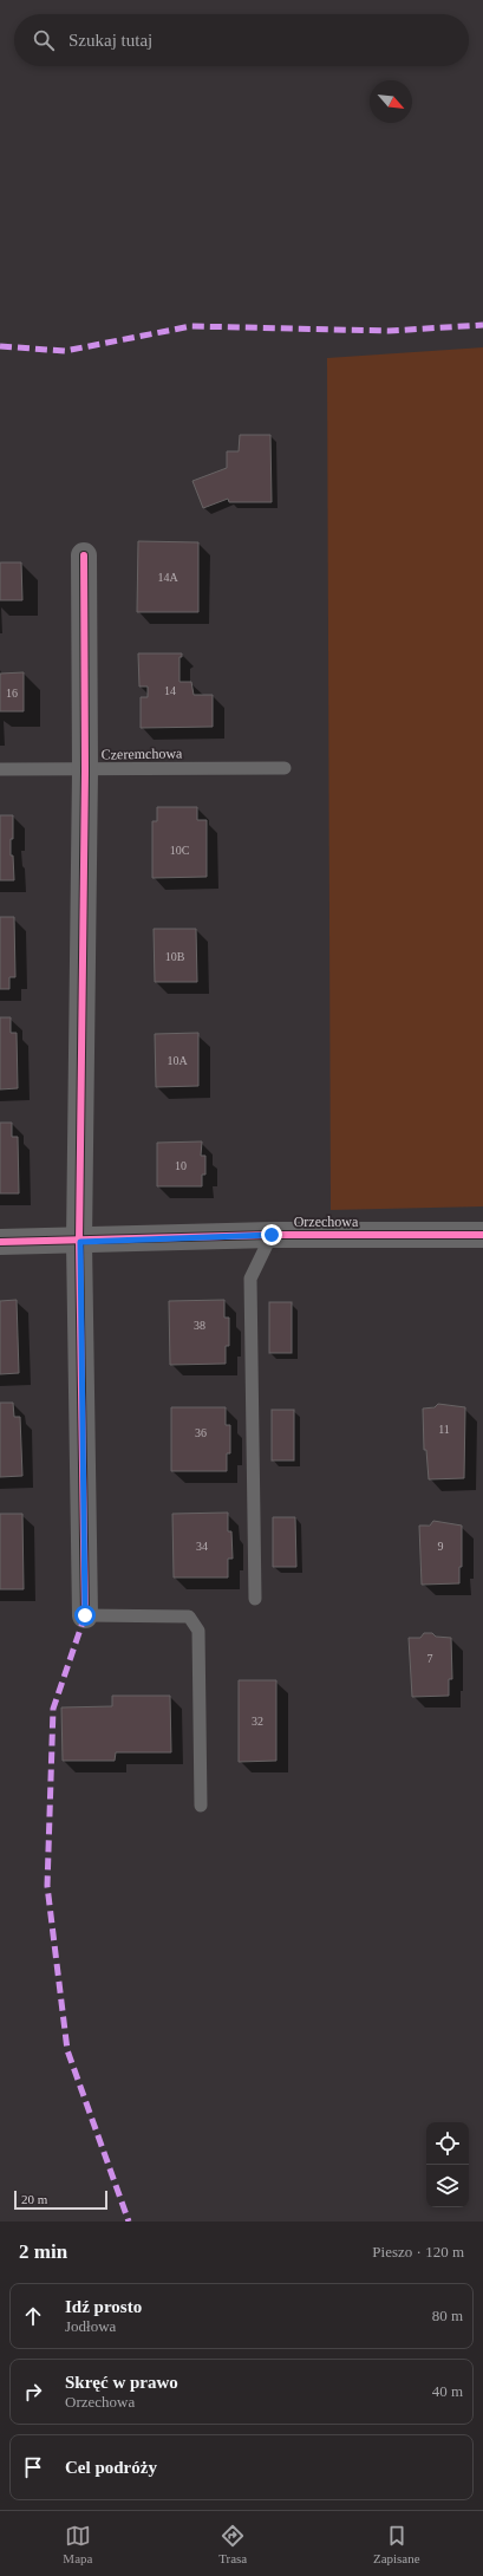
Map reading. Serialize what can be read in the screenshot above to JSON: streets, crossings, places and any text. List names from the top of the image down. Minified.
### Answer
{"streets":{"street":["Orzechowa"],"lane":["Czeremchowa"]},"house_numbers":["14A","14","16","10C","10B","10A","10","38","11","36","34","9","7","32"],"scale_bar":"20 m","north":"bottom right","page":{"search":"Szukaj tutaj","scale":"20 m","heading":["2 min","Pieszo · 120 m"],"list":[["Idź prosto","Jodłowa","80 m"],["Skręć w prawo","Orzechowa","40 m"],"Cel podróży"],"nav":["Mapa","Trasa","Zapisane"]}}
